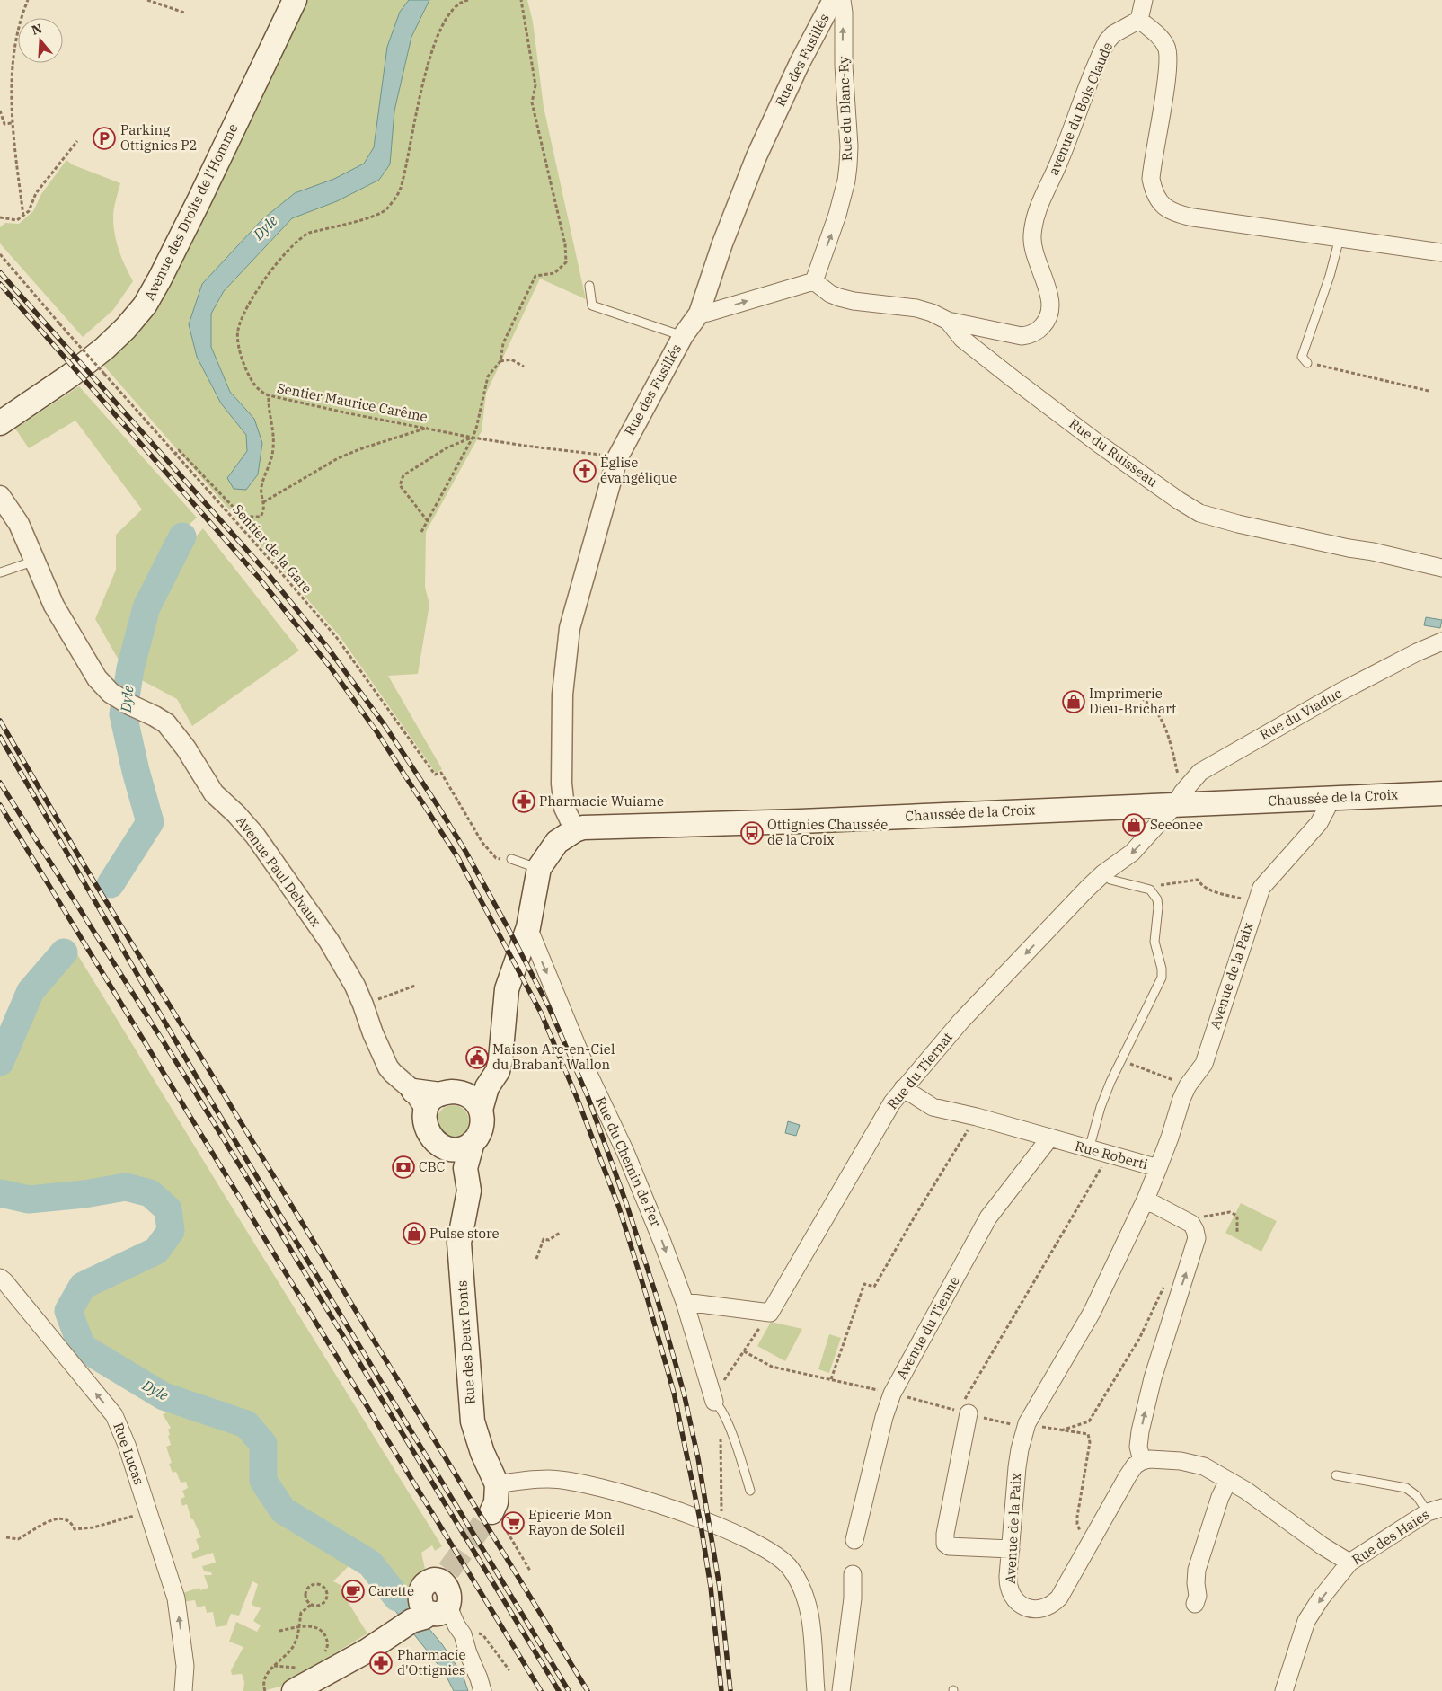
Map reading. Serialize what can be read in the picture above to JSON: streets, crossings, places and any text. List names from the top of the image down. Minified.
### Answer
{"streets":{"main road":["Avenue des Droits de l'Homme","Chaussée de la Croix","Rue des Deux Ponts"],"street":["Rue des Fusillés","Rue du Blanc-Ry","avenue du Bois Claude","Rue du Ruisseau","Rue du Viaduc","Avenue Paul Delvaux","Avenue de la Paix","Rue du Tiernat","Rue Roberti","Rue du Chemin de Fer","Avenue du Tienne","Rue Lucas","Rue des Haies"],"path":["Sentier Maurice Carême","Sentier de la Gare"]},"crossings":[["Rue des Fusillés","Sentier Maurice Carême"],["Rue des Fusillés","Chaussée de la Croix"],["Rue du Blanc-Ry","Rue du Ruisseau"],["avenue du Bois Claude","Rue du Ruisseau"],["Rue du Viaduc","Chaussée de la Croix"],["Rue du Viaduc","Rue du Tiernat"],["Chaussée de la Croix","Avenue de la Paix"],["Chaussée de la Croix","Rue du Tiernat"],["Chaussée de la Croix","Rue du Chemin de Fer"],["Chaussée de la Croix","Rue des Deux Ponts"],["Avenue Paul Delvaux","Rue des Deux Ponts"],["Avenue de la Paix","Rue Roberti"],["Rue du Tiernat","Rue Roberti"],["Rue Roberti","Avenue du Tienne"]],"one_way":["Rue du Blanc-Ry","Rue du Tiernat","Rue du Chemin de Fer","Rue Lucas"],"water":["Dyle"],"places":{"parking":["Parking Ottignies P2"],"church":["Église évangélique"],"shop":["Imprimerie Dieu-Brichart","Seeonee","Pulse store"],"pharmacy":["Pharmacie Wuiame","Pharmacie d'Ottignies"],"bus stop":["Ottignies Chaussée de la Croix"],"public building":["Maison Arc-en-Ciel du Brabant Wallon"],"bank":["CBC"],"supermarket":["Epicerie Mon Rayon de Soleil"],"cafe":["Carette"]},"north":"top"}
